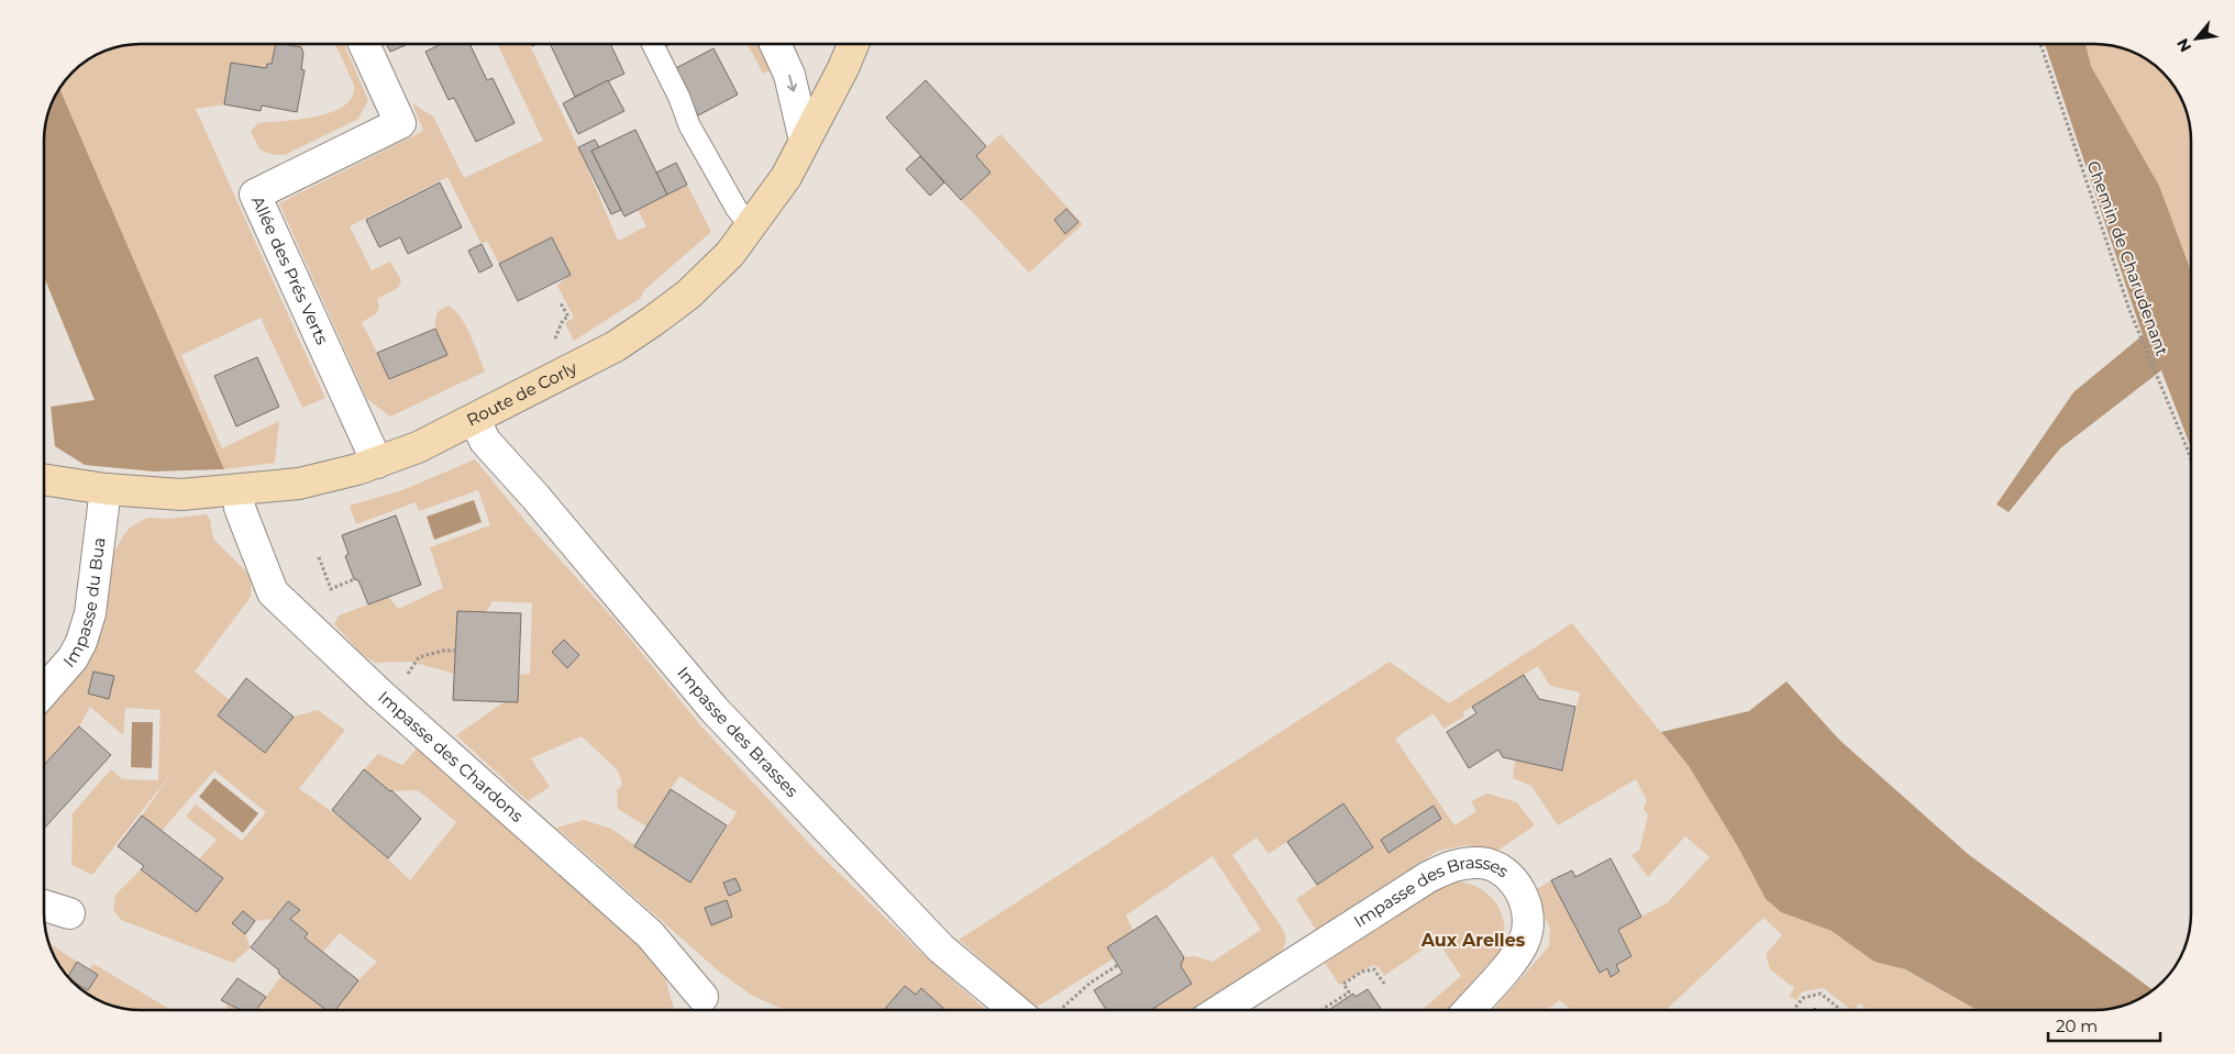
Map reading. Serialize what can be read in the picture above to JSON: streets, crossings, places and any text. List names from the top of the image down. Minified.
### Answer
{"streets":{"street":["Allée des Prés Verts","Route de Corly","Impasse du Bua","Impasse des Brasses","Impasse des Chardons"],"path":["Chemin de Charudenant"]},"crossings":[["Allée des Prés Verts","Route de Corly"],["Route de Corly","Impasse du Bua"],["Route de Corly","Impasse des Brasses"],["Route de Corly","Impasse des Chardons"]],"districts":["Aux Arelles"],"scale_bar":"20 m","north":"bottom left"}
